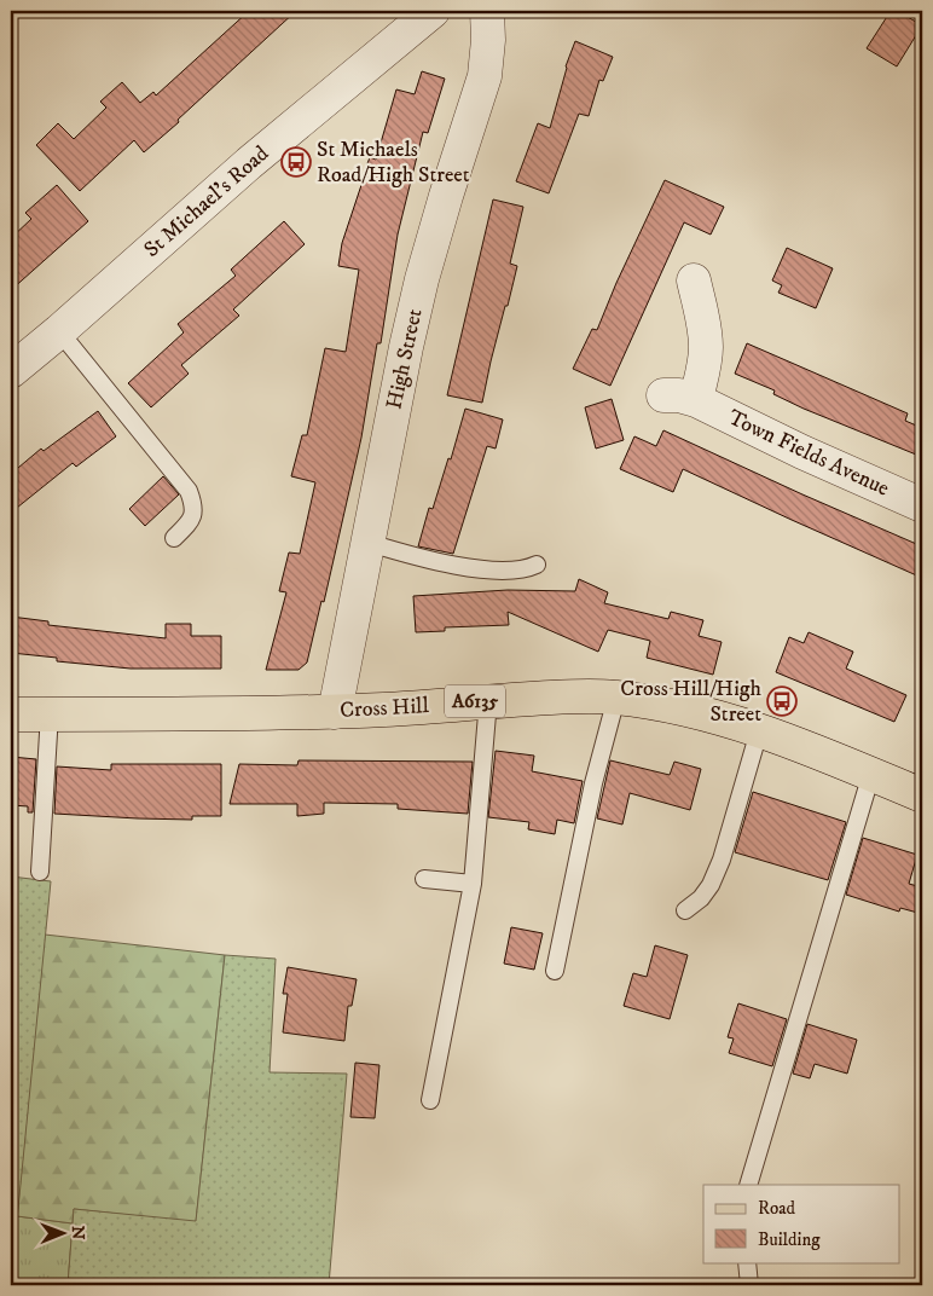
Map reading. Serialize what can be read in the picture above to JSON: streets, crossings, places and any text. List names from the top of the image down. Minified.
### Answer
{"streets":{"main road":["A6135","Cross Hill"],"street":["St Michael's Road","High Street","Town Fields Avenue"]},"crossings":[["High Street","Cross Hill"]],"places":{"bus stop":["St Michaels Road/High Street","Cross Hill/High Street"]},"legend":["Road","Building"],"north":"right"}
